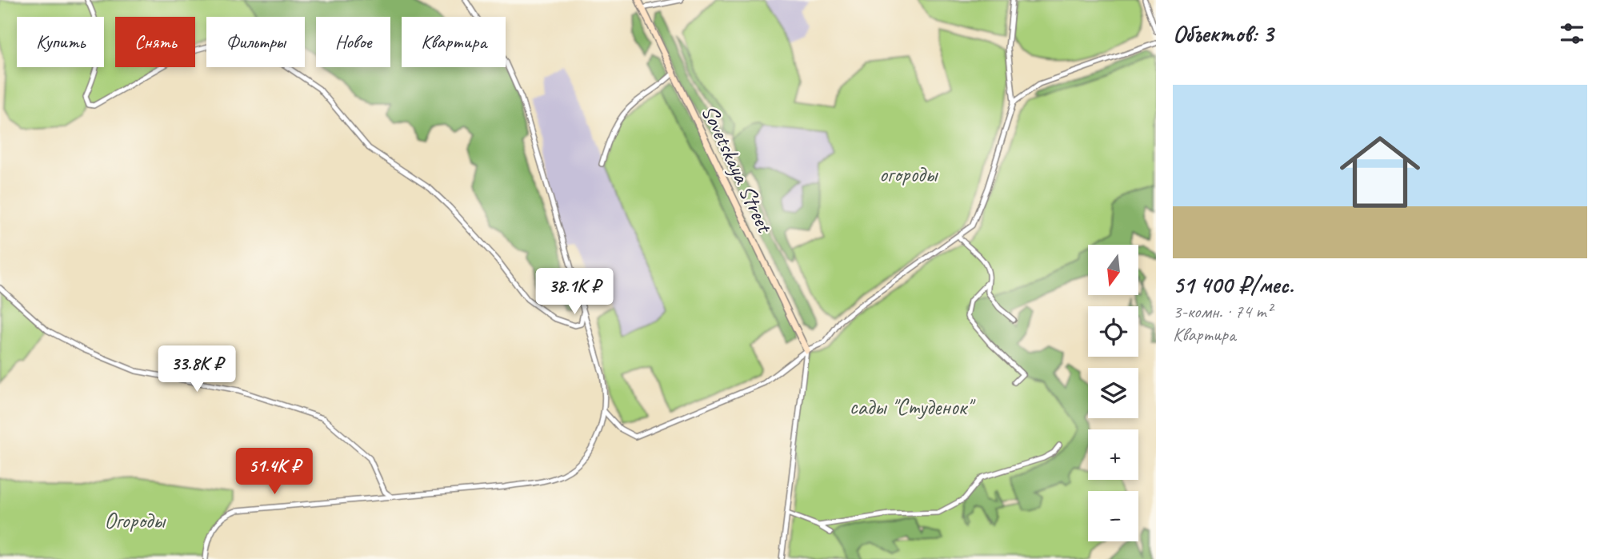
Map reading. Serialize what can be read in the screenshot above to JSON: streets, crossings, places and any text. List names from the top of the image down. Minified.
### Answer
{"streets":{"street":["Sovetskaya Street"]},"parks":["огороды","сады \"Студенок\"","Огороды"],"north":"bottom","page":{"heading":"Объектов: 3","chip":["Купить","Снять","Фильтры","Новое","Квартира"],"list":[{"name":"51 400 ₽/мес.","note":"3-комн. · 74 m² · Квартира"}],"map_buttons":["+","−"],"price":["38.1K ₽","33.8K ₽","51.4K ₽"]}}
